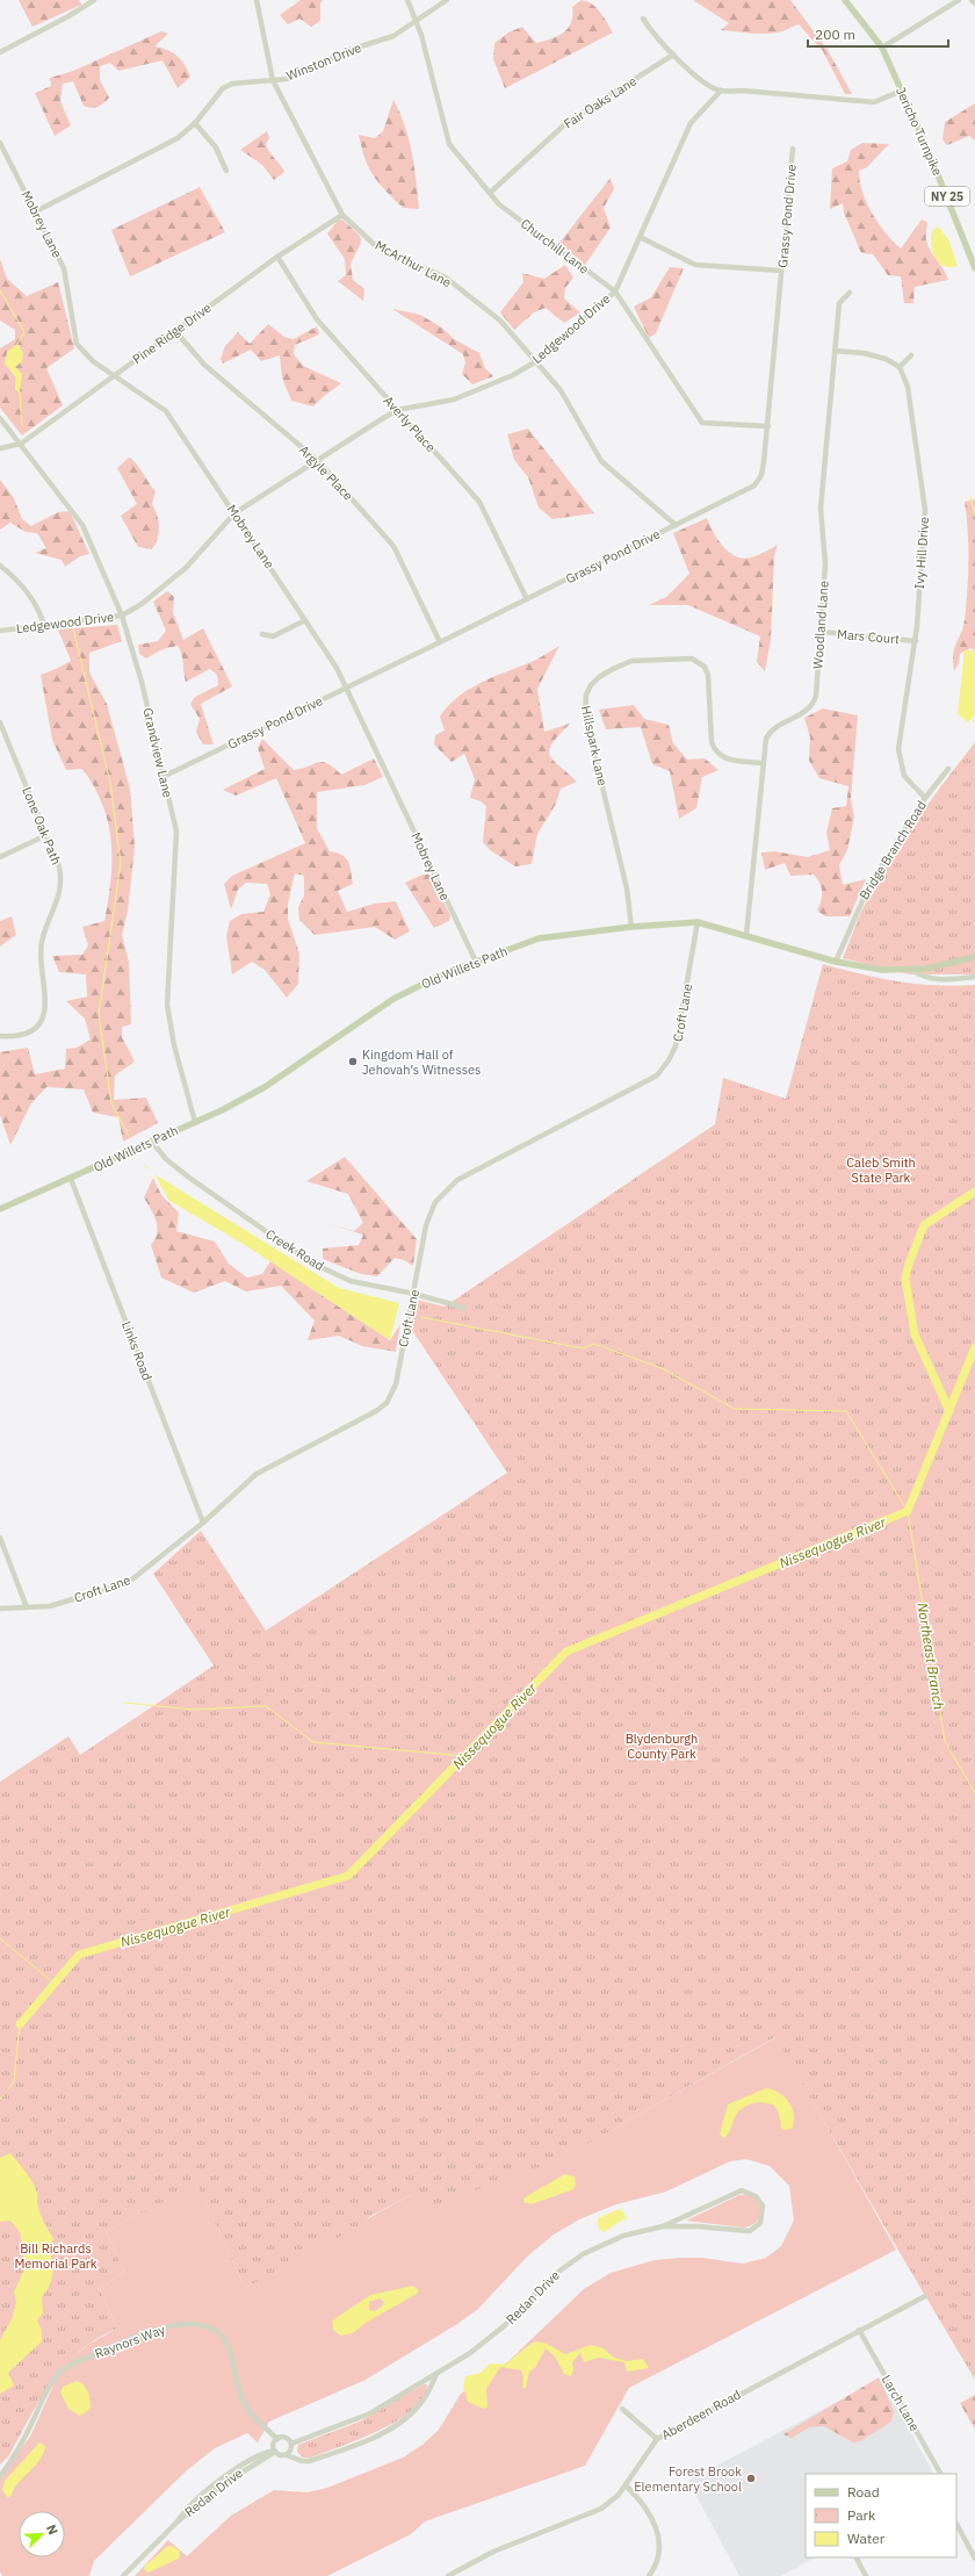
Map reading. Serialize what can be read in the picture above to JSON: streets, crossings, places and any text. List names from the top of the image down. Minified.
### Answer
{"streets":{"main road":["Jericho Turnpike","NY 25","Old Willets Path"],"street":["Winston Drive","Fair Oaks Lane","Grassy Pond Drive","Mobrey Lane","Churchill Lane","McArthur Lane","Ledgewood Drive","Pine Ridge Drive","Averly Place","Argyle Place","Ivy Hill Drive","Woodland Lane","Mars Court","Hillspark Lane","Grandview Lane","Lone Oak Path","Bridge Branch Road","Croft Lane","Creek Road","Links Road","Redan Drive","Raynors Way","Larch Lane","Aberdeen Road"]},"crossings":[["Winston Drive","Mobrey Lane"],["Winston Drive","Churchill Lane"],["Winston Drive","McArthur Lane"],["Fair Oaks Lane","Churchill Lane"],["Jericho Turnpike","NY 25"],["Grassy Pond Drive","Mobrey Lane"],["Grassy Pond Drive","Churchill Lane"],["Grassy Pond Drive","McArthur Lane"],["Grassy Pond Drive","Averly Place"],["Grassy Pond Drive","Argyle Place"],["Grassy Pond Drive","Grandview Lane"],["Mobrey Lane","Ledgewood Drive"],["Mobrey Lane","Pine Ridge Drive"],["Mobrey Lane","Old Willets Path"],["Churchill Lane","Ledgewood Drive"],["McArthur Lane","Ledgewood Drive"],["McArthur Lane","Pine Ridge Drive"],["Ledgewood Drive","Averly Place"],["Ledgewood Drive","Argyle Place"],["Ledgewood Drive","Grandview Lane"],["Pine Ridge Drive","Averly Place"],["Pine Ridge Drive","Argyle Place"],["Pine Ridge Drive","Grandview Lane"],["Ivy Hill Drive","Mars Court"],["Ivy Hill Drive","Bridge Branch Road"],["Woodland Lane","Mars Court"],["Woodland Lane","Hillspark Lane"],["Woodland Lane","Old Willets Path"],["Hillspark Lane","Old Willets Path"],["Grandview Lane","Old Willets Path"],["Bridge Branch Road","Old Willets Path"],["Old Willets Path","Croft Lane"],["Old Willets Path","Creek Road"],["Old Willets Path","Links Road"],["Croft Lane","Creek Road"],["Croft Lane","Links Road"],["Redan Drive","Raynors Way"],["Larch Lane","Aberdeen Road"]],"water":["Nissequogue River","Northeast Branch"],"parks":["Caleb Smith State Park","Blydenburgh County Park","Bill Richards Memorial Park"],"places":["Kingdom Hall of Jehovah’s Witnesses","Forest Brook Elementary School"],"legend":["Road","Park","Water"],"scale_bar":"200 m","north":"top right"}
